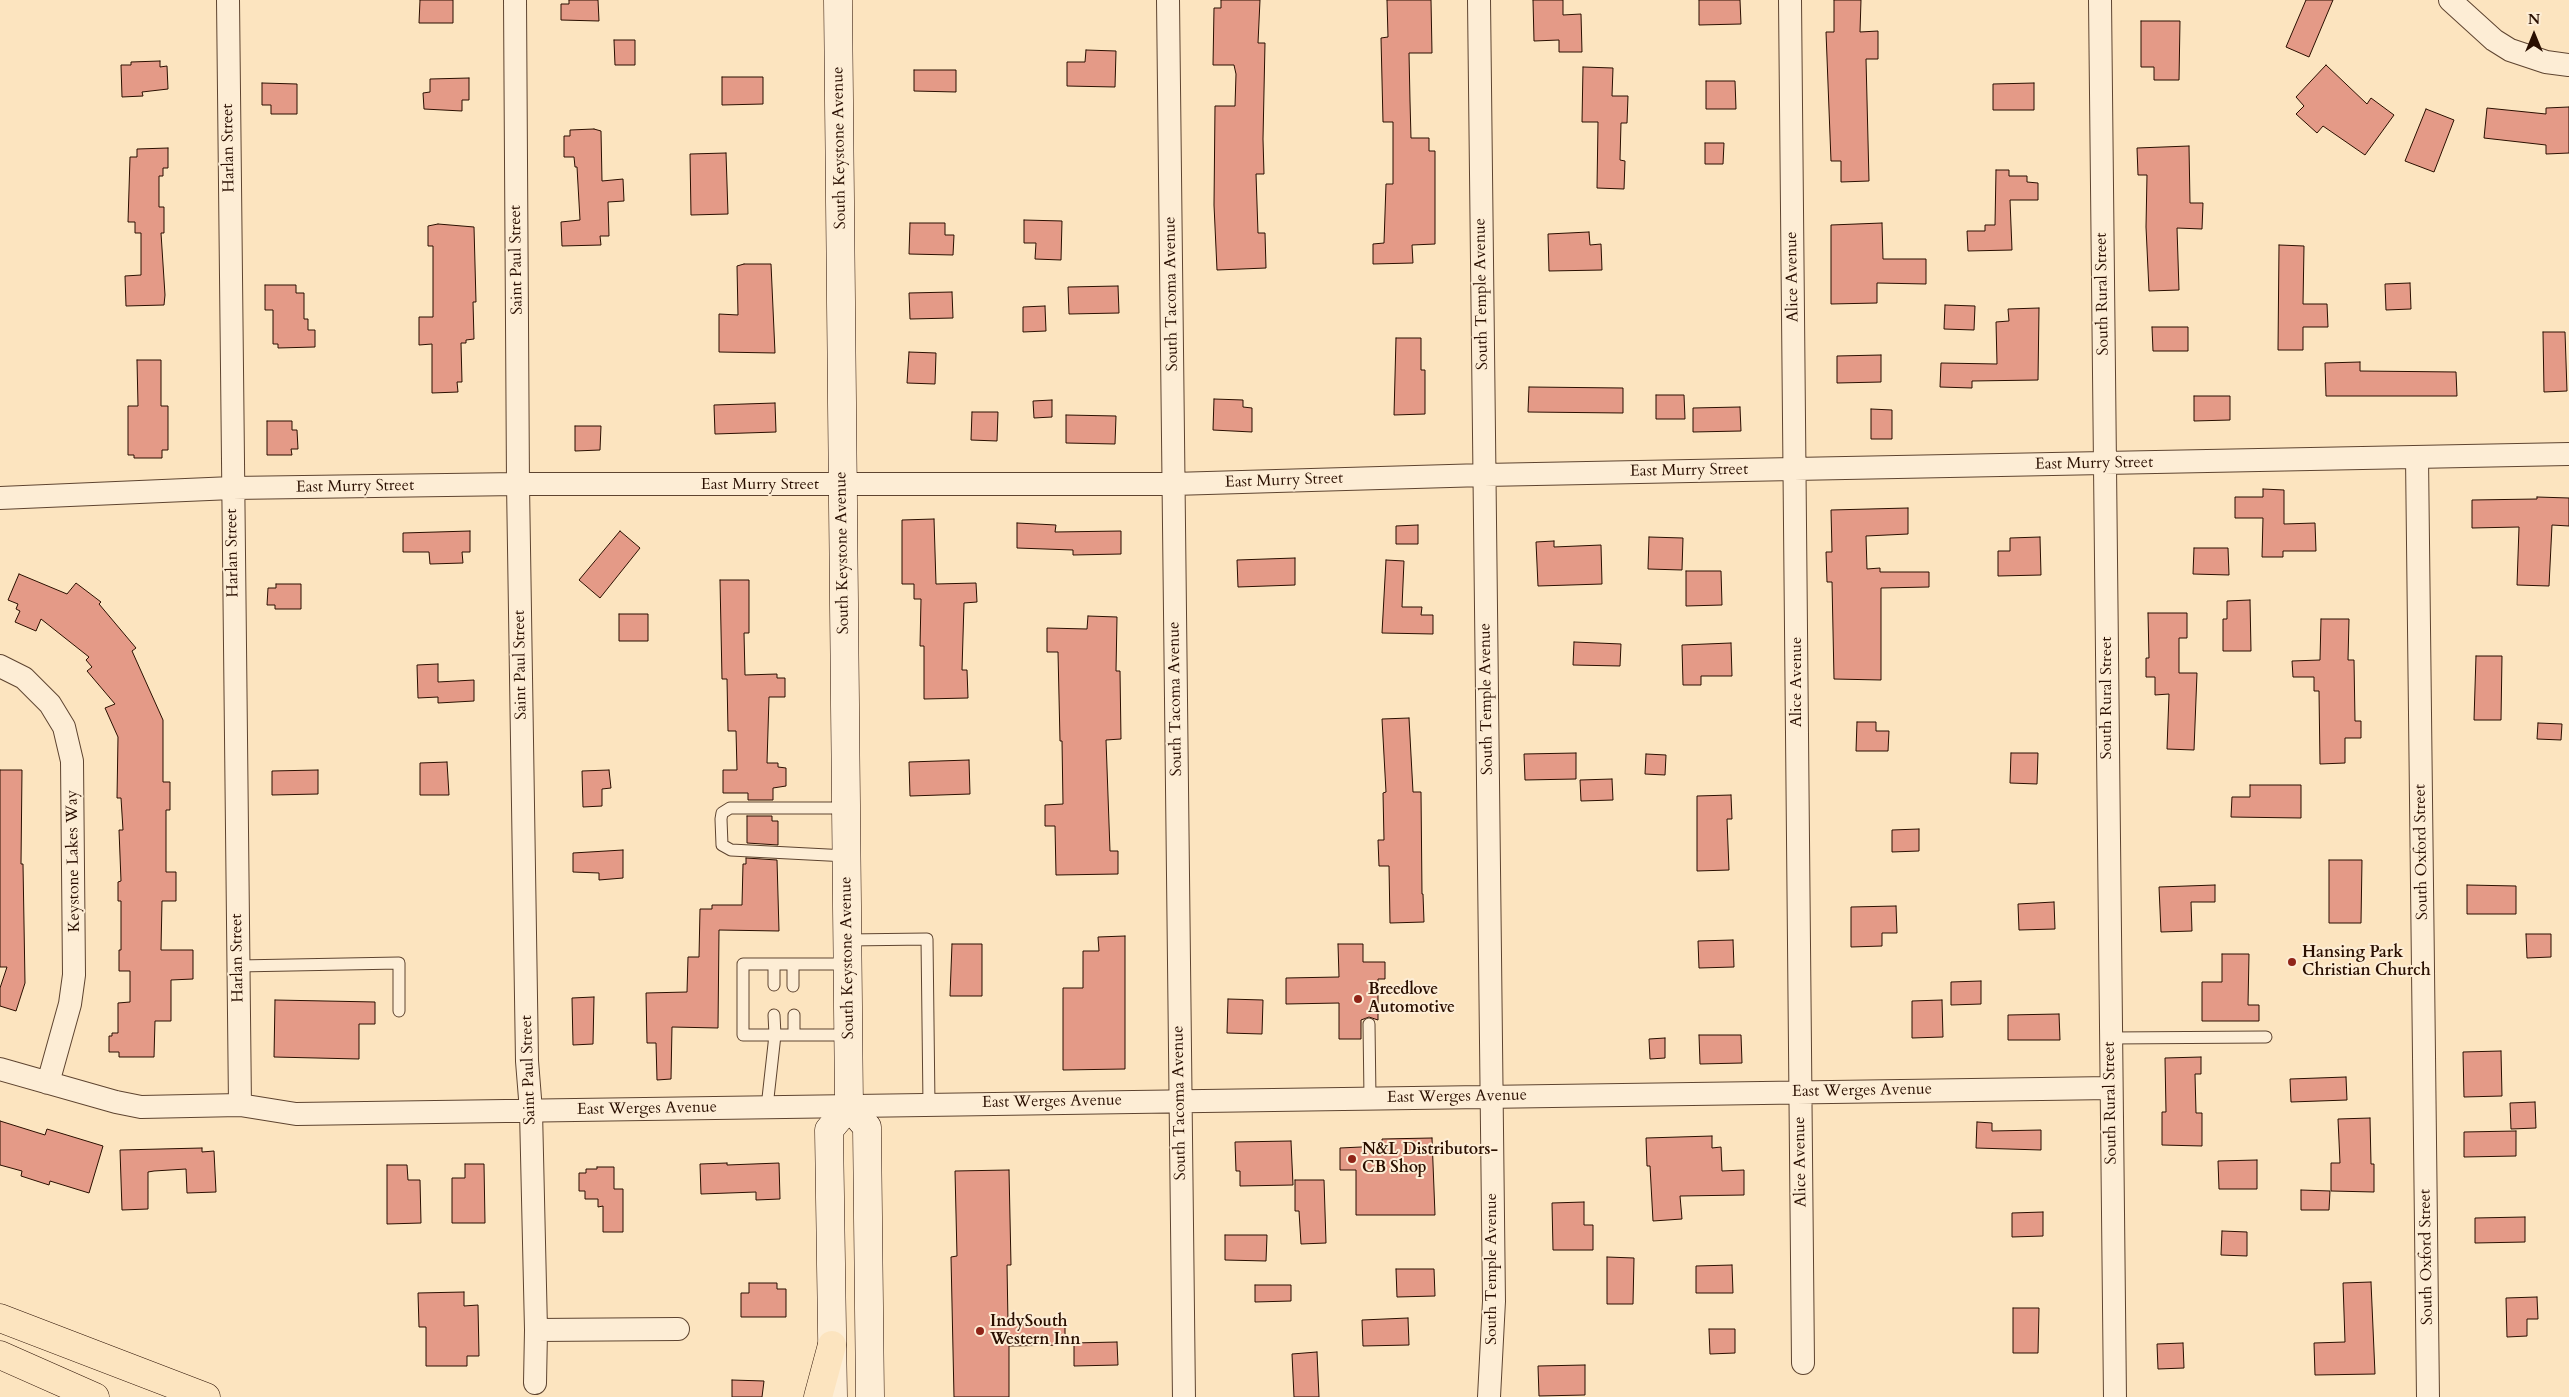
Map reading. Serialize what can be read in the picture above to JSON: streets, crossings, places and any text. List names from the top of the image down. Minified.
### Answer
{"streets":{"main road":["South Keystone Avenue"],"street":["Harlan Street","Saint Paul Street","Alice Avenue","South Tacoma Avenue","South Temple Avenue","South Rural Street","East Murry Street","South Oxford Street","Keystone Lakes Way","East Werges Avenue"]},"crossings":[["Harlan Street","East Murry Street"],["Harlan Street","East Werges Avenue"],["South Keystone Avenue","East Murry Street"],["South Keystone Avenue","East Werges Avenue"],["Saint Paul Street","East Murry Street"],["Saint Paul Street","East Werges Avenue"],["Alice Avenue","East Murry Street"],["Alice Avenue","East Werges Avenue"],["South Tacoma Avenue","East Murry Street"],["South Tacoma Avenue","East Werges Avenue"],["South Temple Avenue","East Murry Street"],["South Temple Avenue","East Werges Avenue"],["South Rural Street","East Murry Street"],["South Rural Street","East Werges Avenue"],["East Murry Street","South Oxford Street"],["Keystone Lakes Way","East Werges Avenue"]],"places":["Hansing Park Christian Church","Breedlove Automotive","N&L Distributors- CB Shop","IndySouth Western Inn"],"north":"top"}
